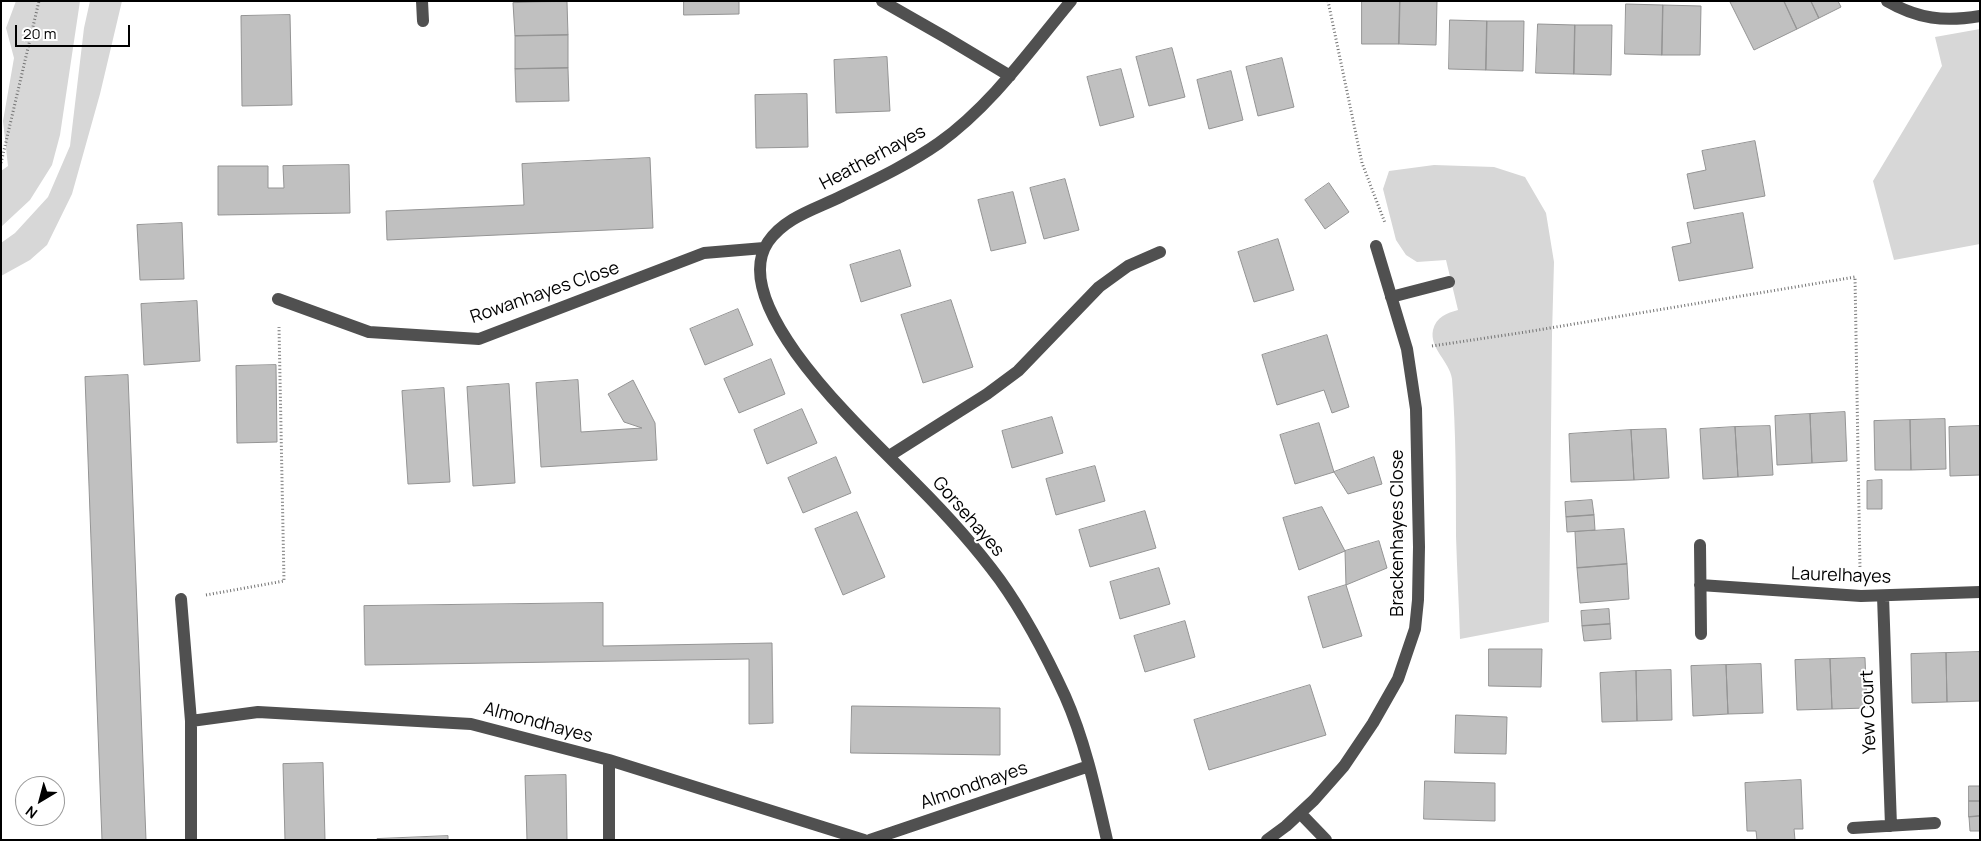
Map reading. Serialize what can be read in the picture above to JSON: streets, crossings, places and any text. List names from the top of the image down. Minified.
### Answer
{"streets":{"street":["Heatherhayes","Rowanhayes Close","Gorsehayes","Brackenhayes Close","Laurelhayes","Yew Court","Almondhayes"]},"crossings":[["Heatherhayes","Rowanhayes Close"],["Heatherhayes","Gorsehayes"],["Rowanhayes Close","Gorsehayes"],["Gorsehayes","Almondhayes"],["Laurelhayes","Yew Court"]],"scale_bar":"20 m","north":"bottom left"}
